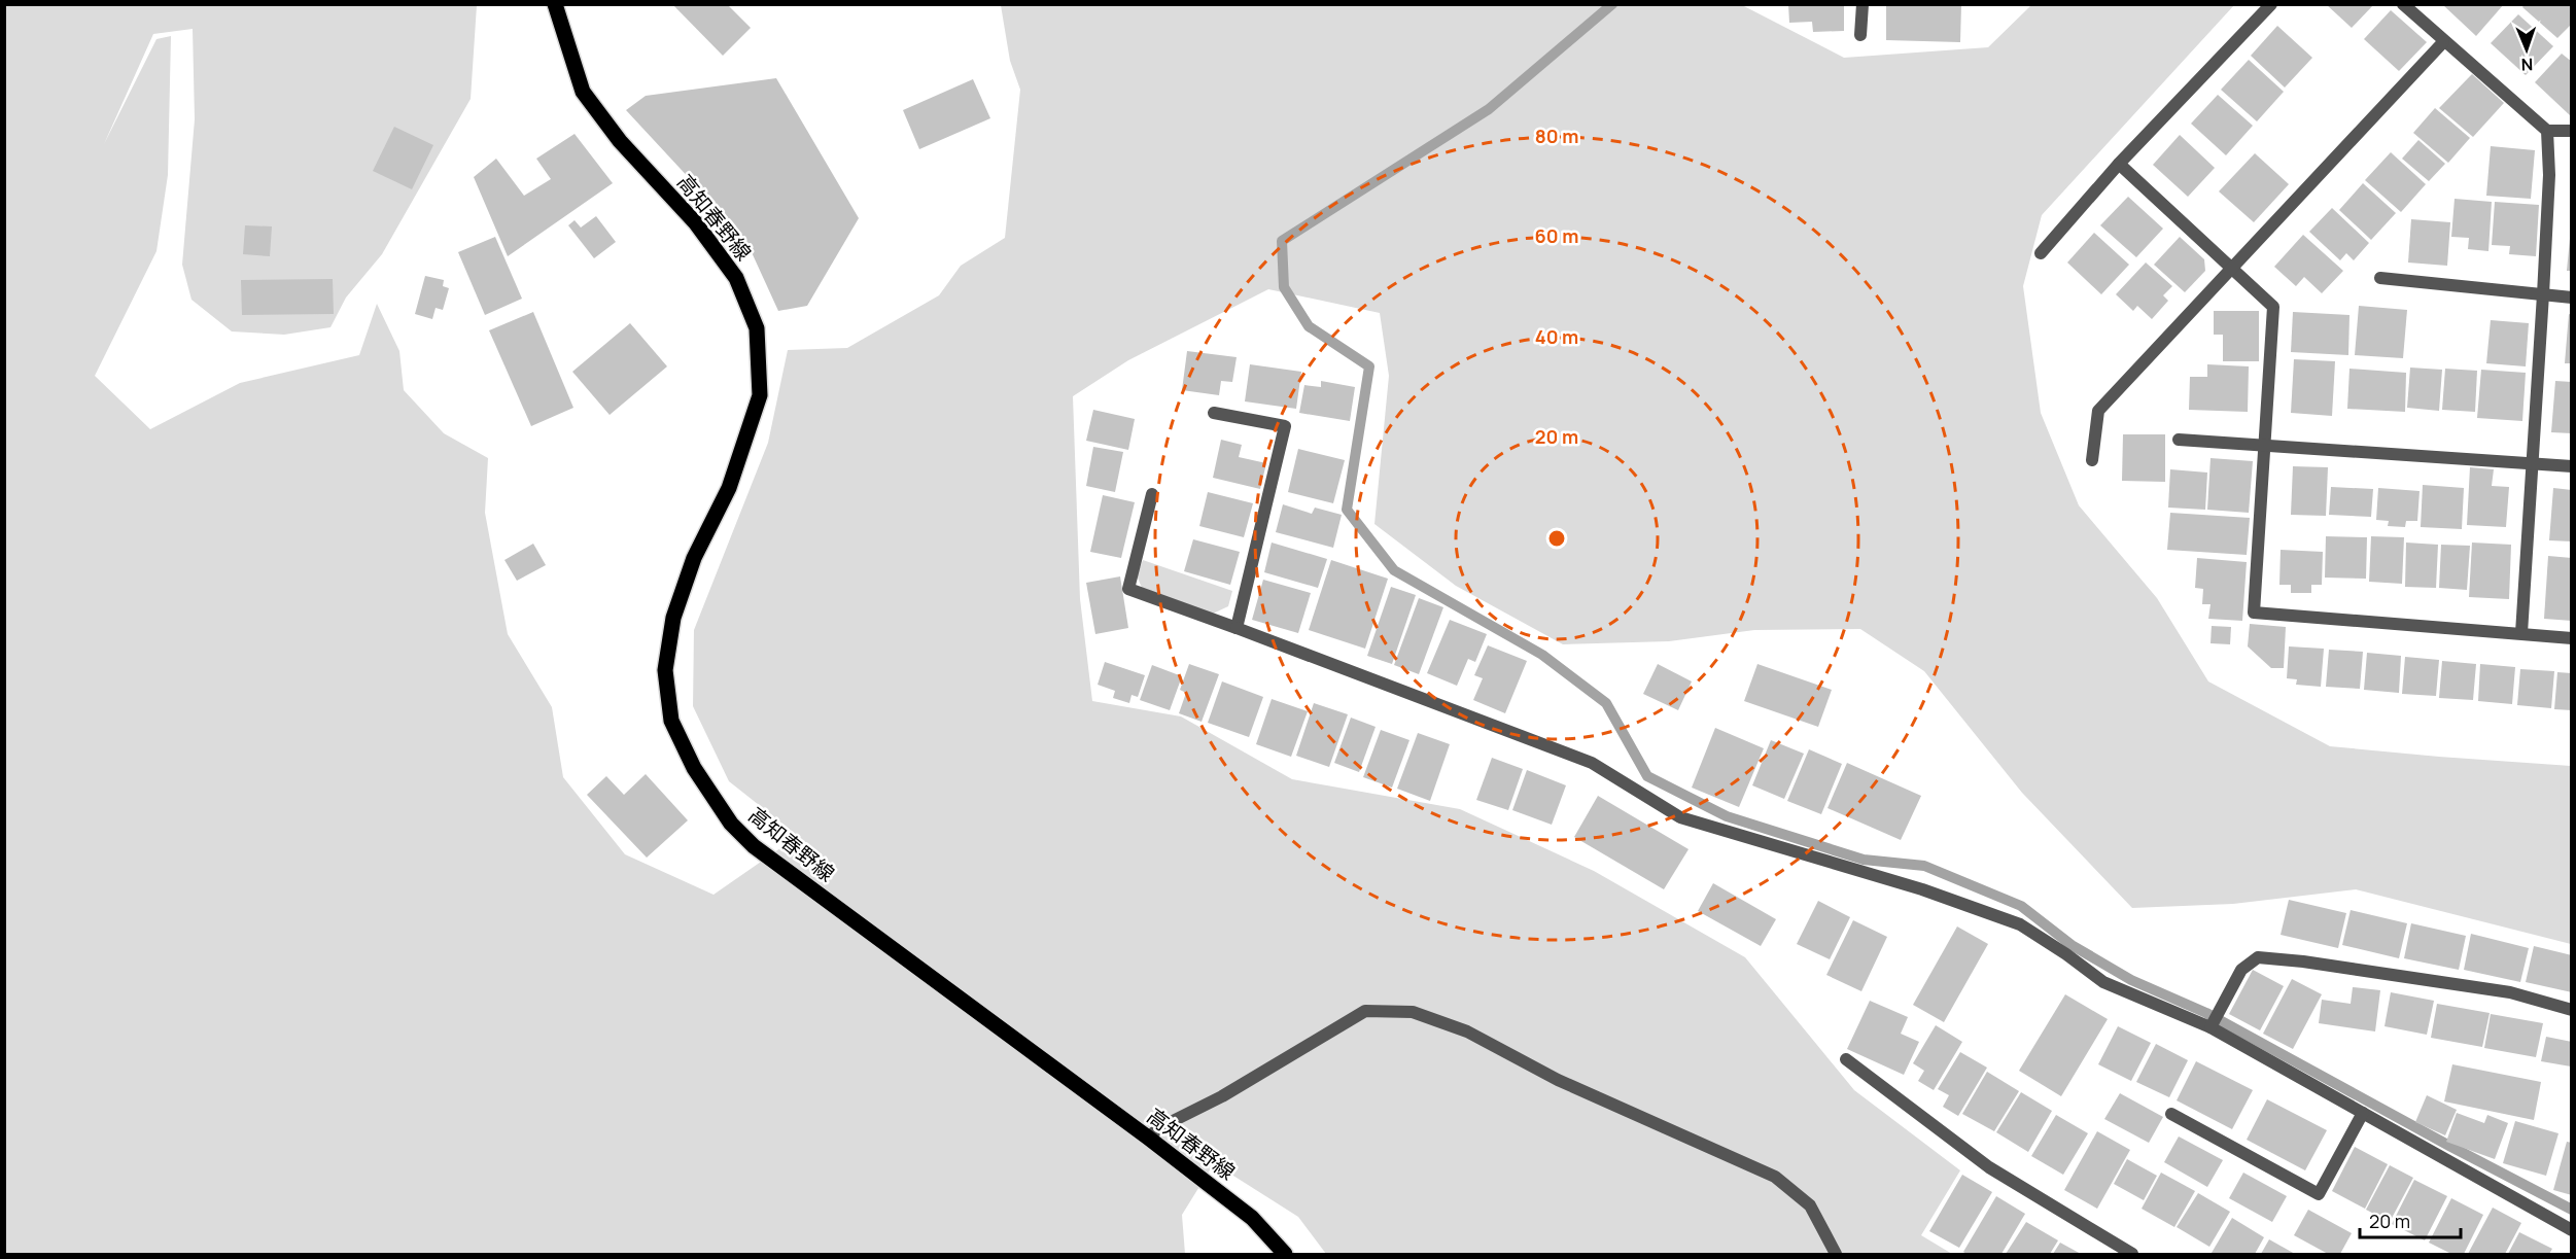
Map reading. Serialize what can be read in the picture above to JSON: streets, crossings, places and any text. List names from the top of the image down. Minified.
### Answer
{"streets":{"main road":["高知春野線"]},"scale_bar":"20 m","north":"bottom","rings":["80 m","60 m","40 m","20 m"]}
